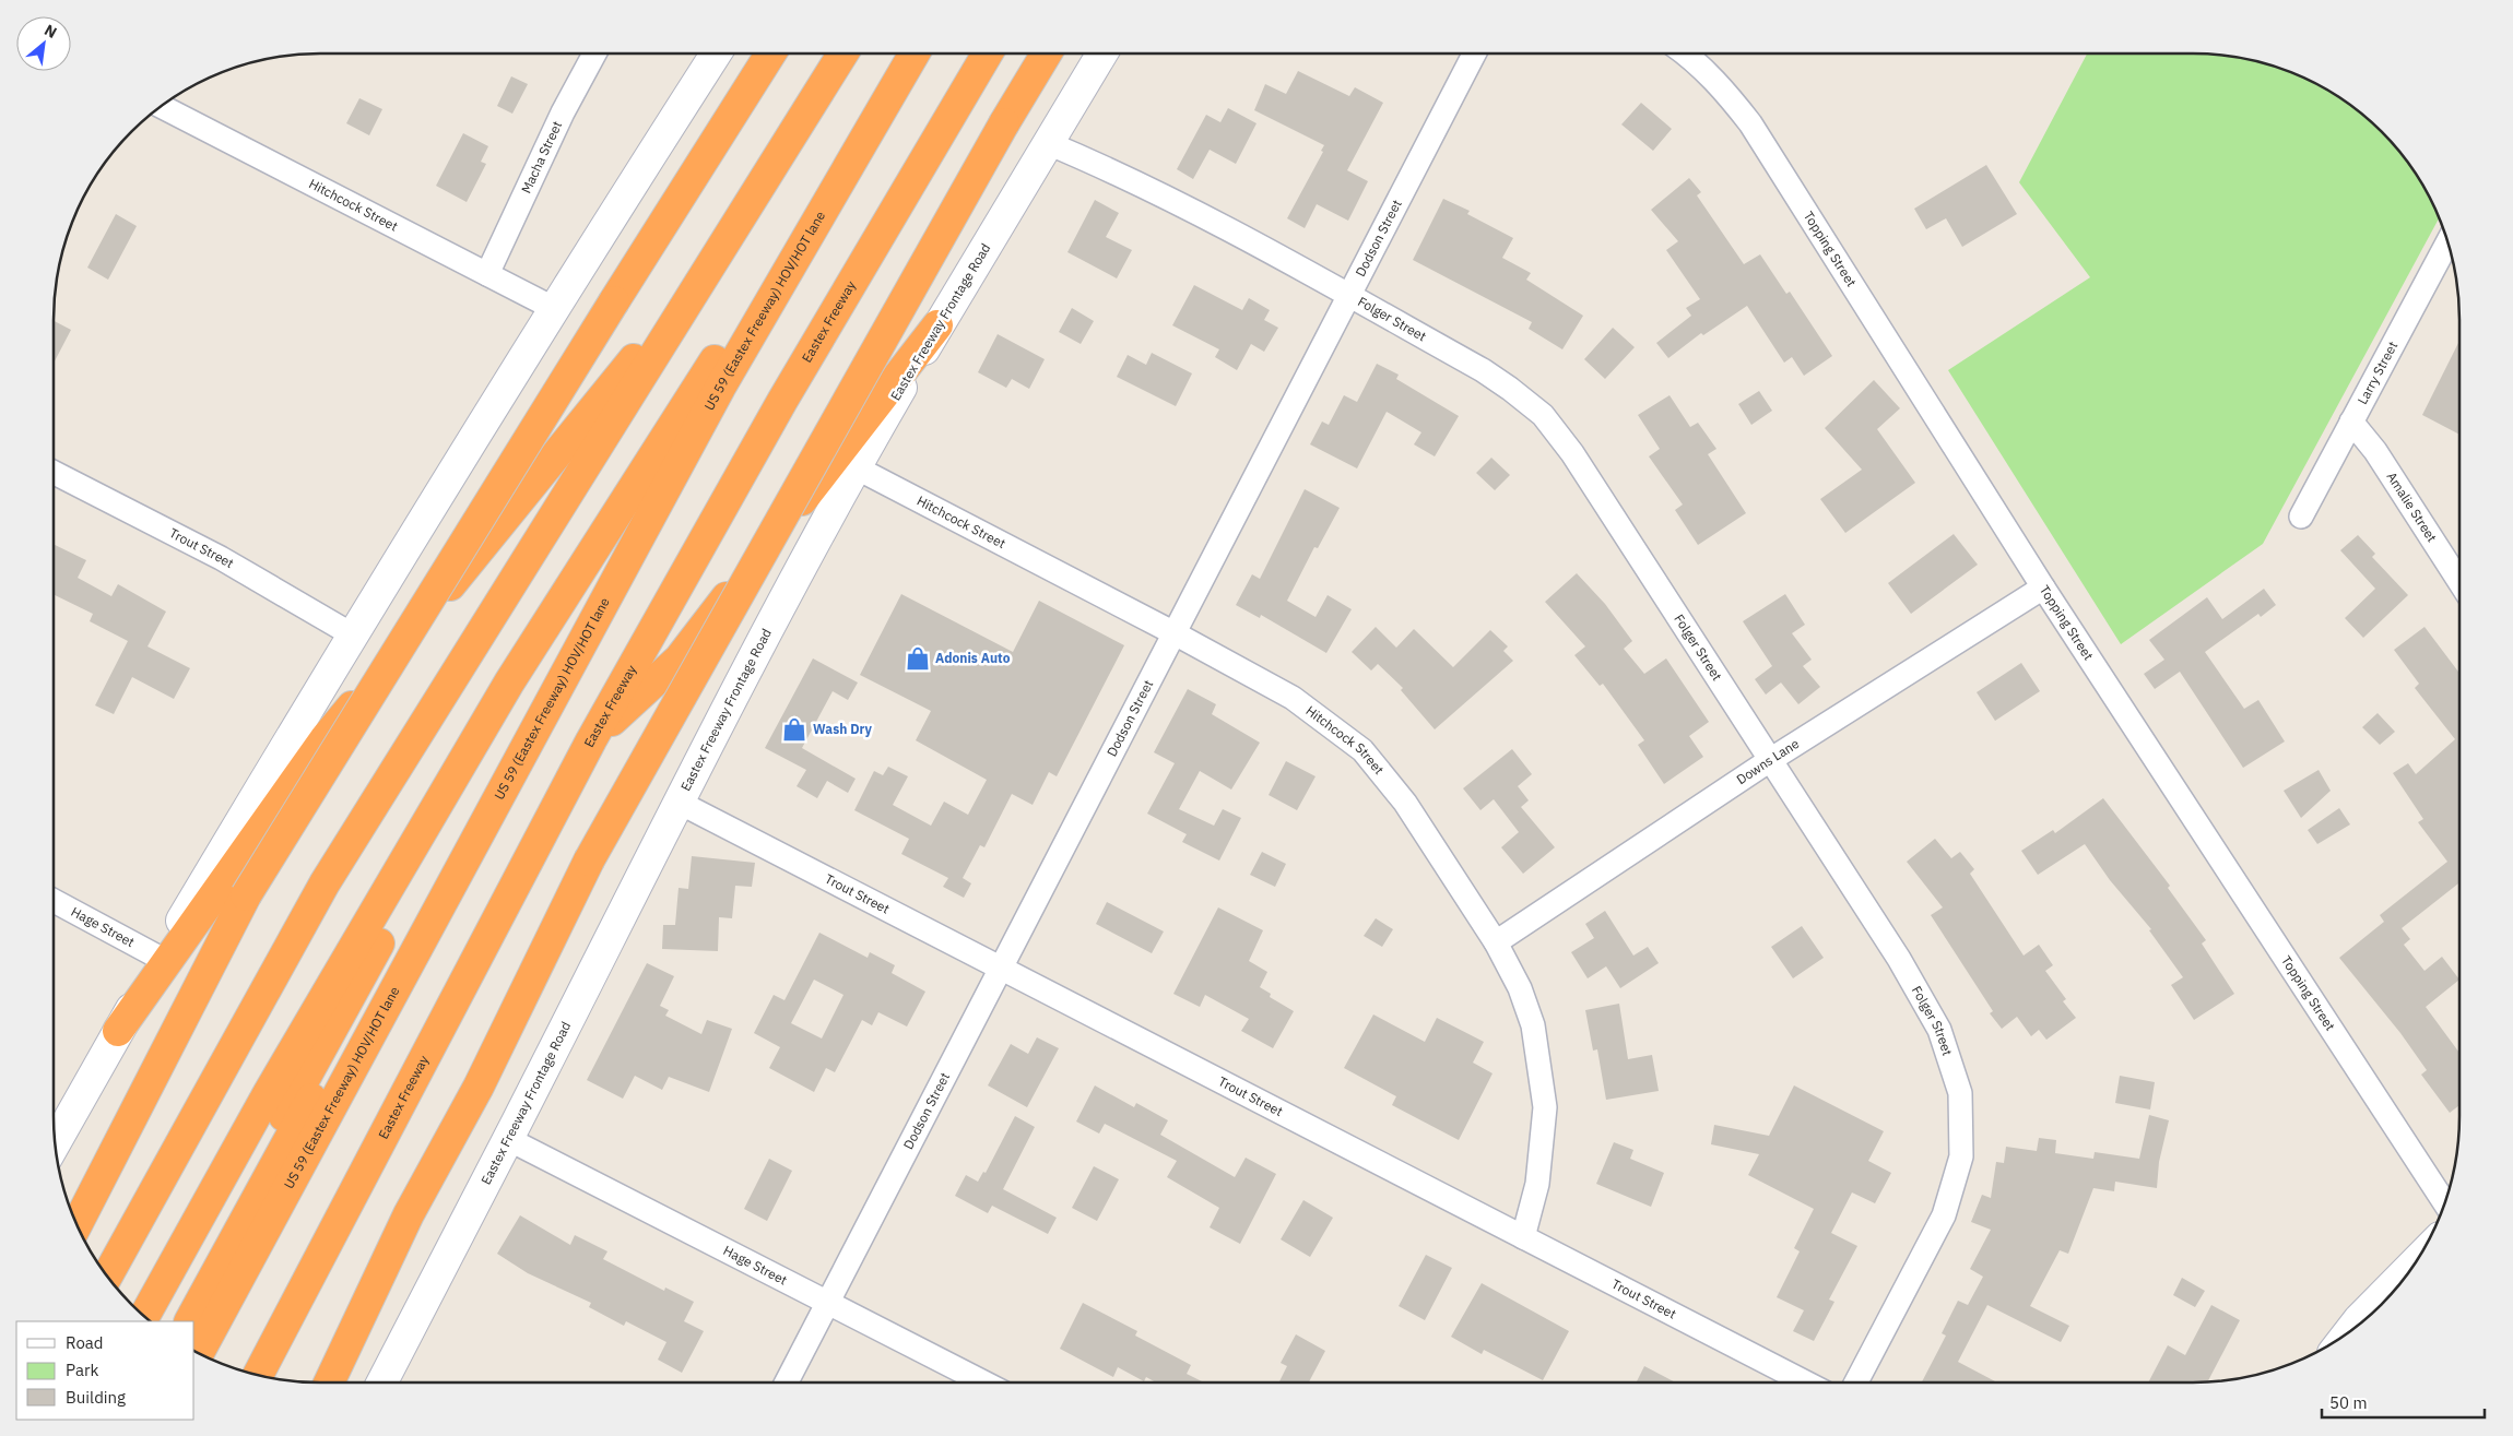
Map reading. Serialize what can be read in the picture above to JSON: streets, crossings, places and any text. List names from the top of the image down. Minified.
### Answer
{"streets":{"highway":["US 59 (Eastex Freeway) HOV/HOT lane","Eastex Freeway"],"main road":["Eastex Freeway Frontage Road"],"street":["Macha Street","Hitchcock Street","Dodson Street","Topping Street","Folger Street","Larry Street","Amalie Street","Trout Street","Downs Lane","Hage Street"]},"crossings":[["Macha Street","Hitchcock Street"],["Hitchcock Street","Dodson Street"],["Hitchcock Street","Eastex Freeway Frontage Road"],["Hitchcock Street","Trout Street"],["Hitchcock Street","Downs Lane"],["Dodson Street","Folger Street"],["Dodson Street","Trout Street"],["Dodson Street","Hage Street"],["Topping Street","Downs Lane"],["Folger Street","Eastex Freeway Frontage Road"],["Folger Street","Downs Lane"],["Eastex Freeway Frontage Road","Trout Street"],["Eastex Freeway Frontage Road","Hage Street"],["Larry Street","Amalie Street"]],"places":{"shop":["Adonis Auto","Wash Dry"]},"legend":["Road","Park","Building"],"scale_bar":"50 m","north":"top right"}
